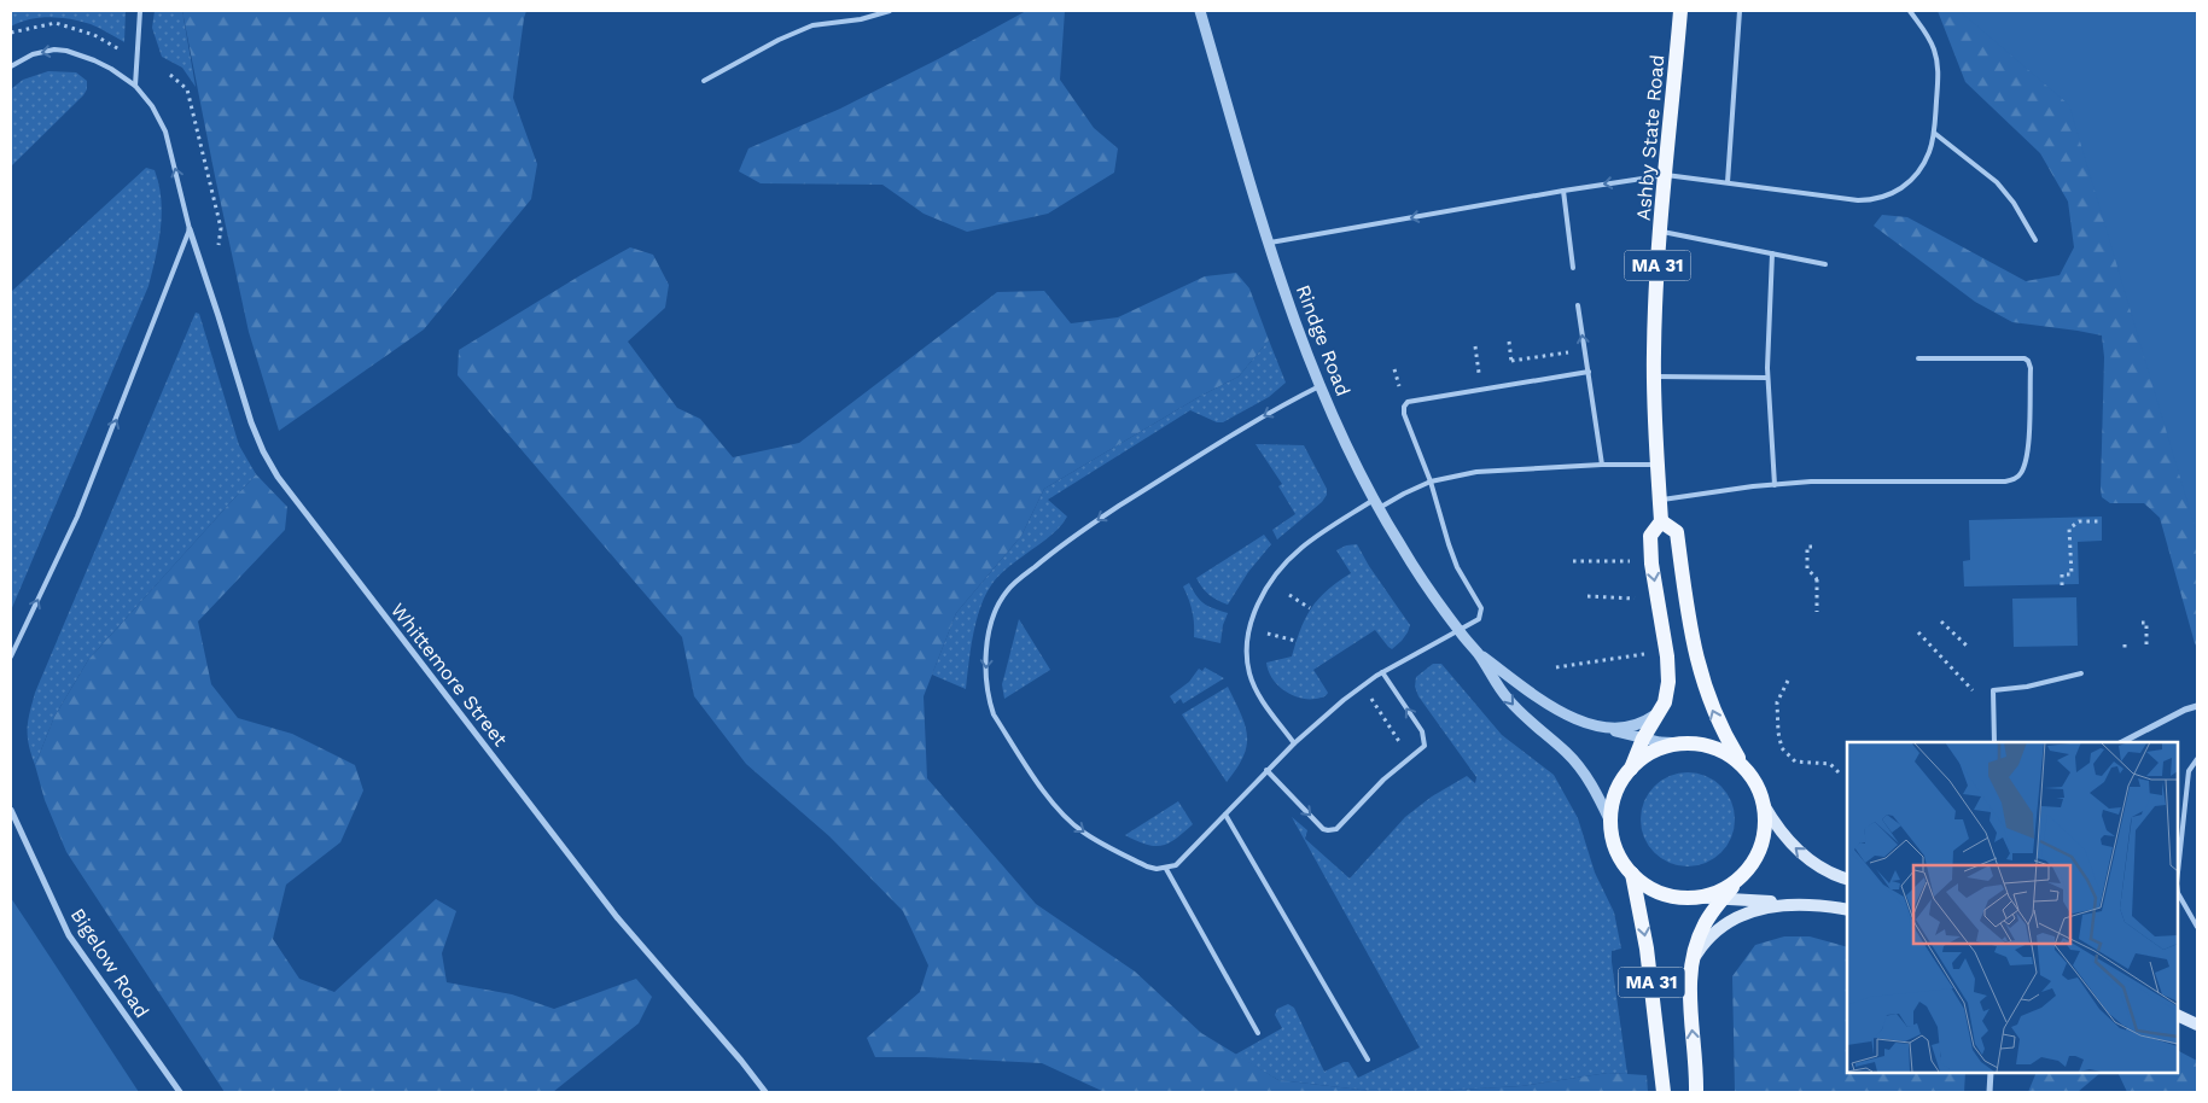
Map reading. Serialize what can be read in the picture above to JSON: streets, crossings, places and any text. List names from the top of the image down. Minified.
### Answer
{"streets":{"main road":["Ashby State Road","MA 31"],"street":["Rindge Road","Whittemore Street","Bigelow Road"]},"crossings":[["Ashby State Road","MA 31"],["Ashby State Road","Rindge Road"],["MA 31","Rindge Road"]]}
